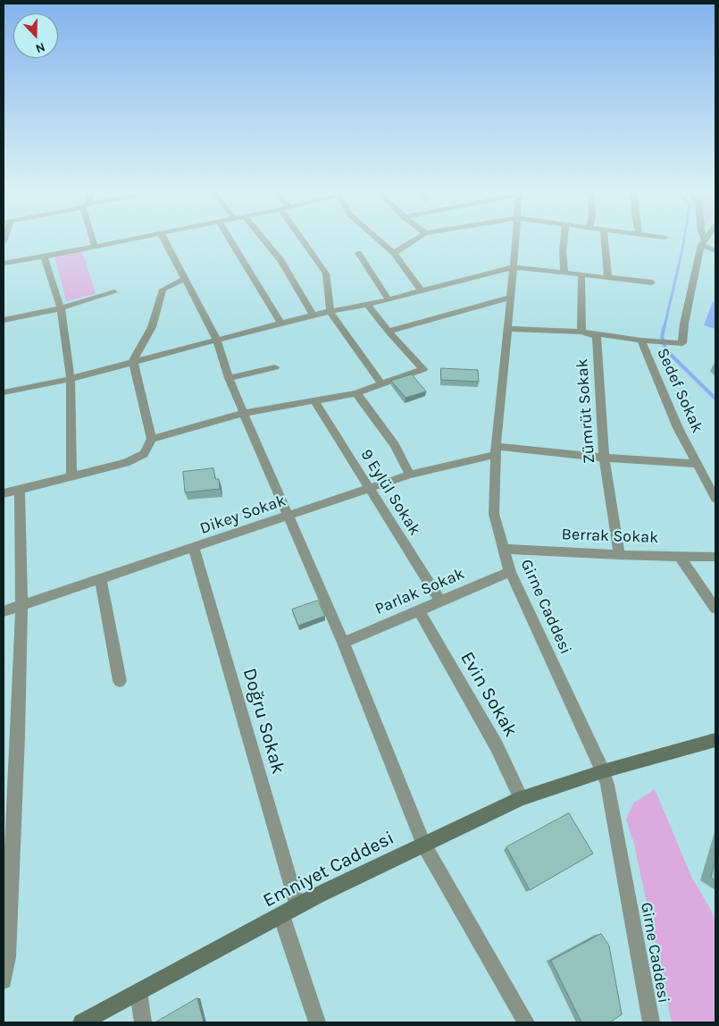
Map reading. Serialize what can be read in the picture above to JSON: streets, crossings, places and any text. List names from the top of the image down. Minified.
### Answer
{"streets":{"street":["Sedef Sokak","Zümrüt Sokak","9 Eylül Sokak","Dikey Sokak","Berrak Sokak","Parlak Sokak","Girne Caddesi","Evin Sokak","Doğru Sokak","Emniyet Caddesi"]},"crossings":[["Sedef Sokak","Dikey Sokak"],["Zümrüt Sokak","Dikey Sokak"],["Zümrüt Sokak","Berrak Sokak"],["9 Eylül Sokak","Dikey Sokak"],["9 Eylül Sokak","Parlak Sokak"],["Dikey Sokak","Girne Caddesi"],["Dikey Sokak","Doğru Sokak"],["Berrak Sokak","Girne Caddesi"],["Parlak Sokak","Girne Caddesi"],["Parlak Sokak","Evin Sokak"],["Girne Caddesi","Emniyet Caddesi"],["Evin Sokak","Emniyet Caddesi"],["Doğru Sokak","Emniyet Caddesi"]],"north":"bottom"}
